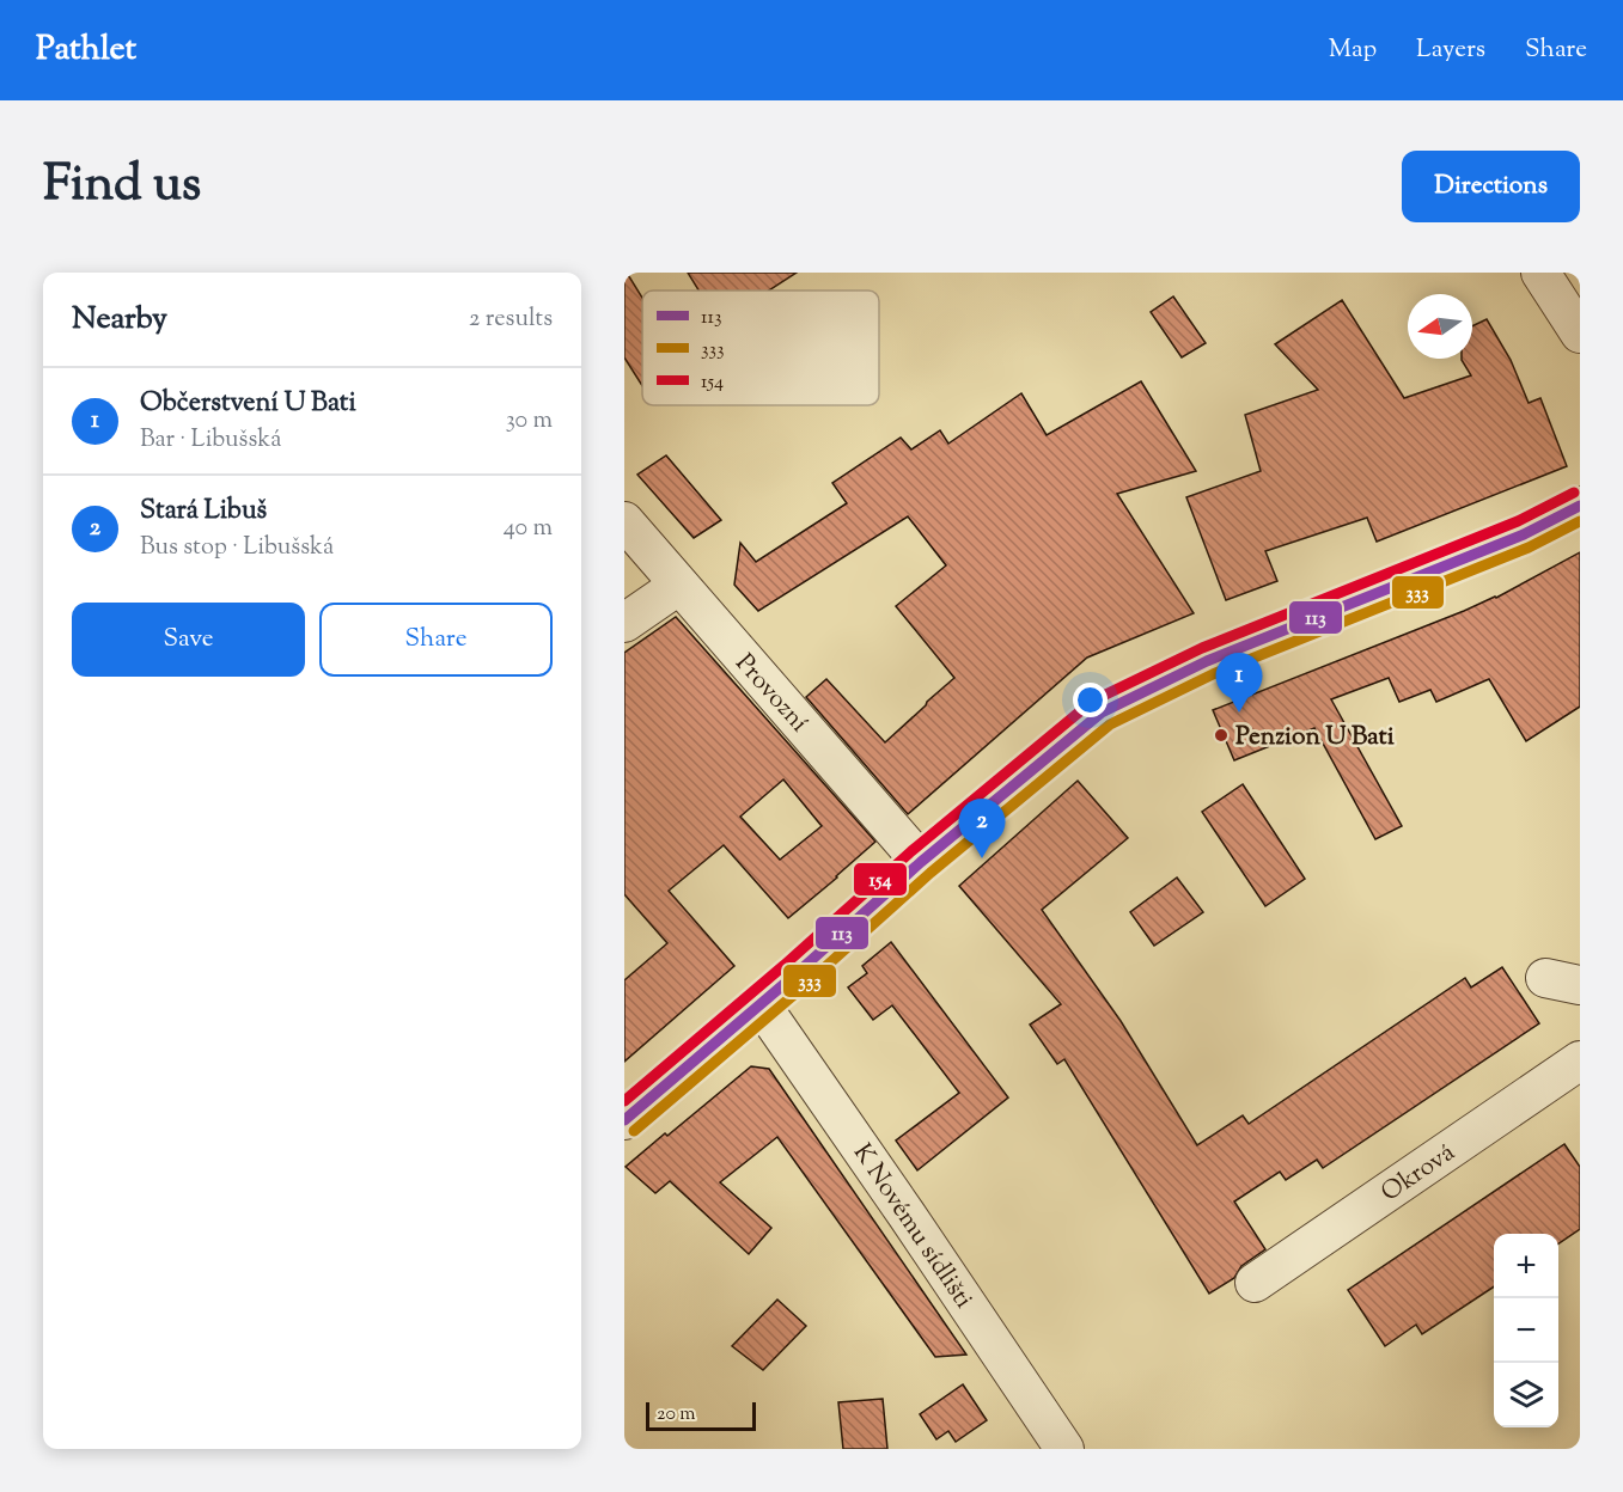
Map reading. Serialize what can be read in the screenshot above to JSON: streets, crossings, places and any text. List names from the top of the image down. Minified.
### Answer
{"streets":{"street":["Provozní","Okrová","K Novému sídlišti"]},"places":["Penzion U Bati"],"lines":["transit line 154","transit line 113","transit line 333"],"legend":["113","333","154"],"scale_bar":"20 m","north":"left","page":{"header":"Pathlet","nav":["Map","Layers","Share"],"title":"Find us","buttons":["Directions",["Save","Share"]],"heading":["Nearby","2 results"],"list":[{"mark":"1","name":"Občerstvení U Bati","note":"Bar · Libušská","value":"30 m"},{"mark":"2","name":"Stará Libuš","note":"Bus stop · Libušská","value":"40 m"}],"pins":["1","2"],"map_buttons":["+","−"],"scale":"20 m"}}
